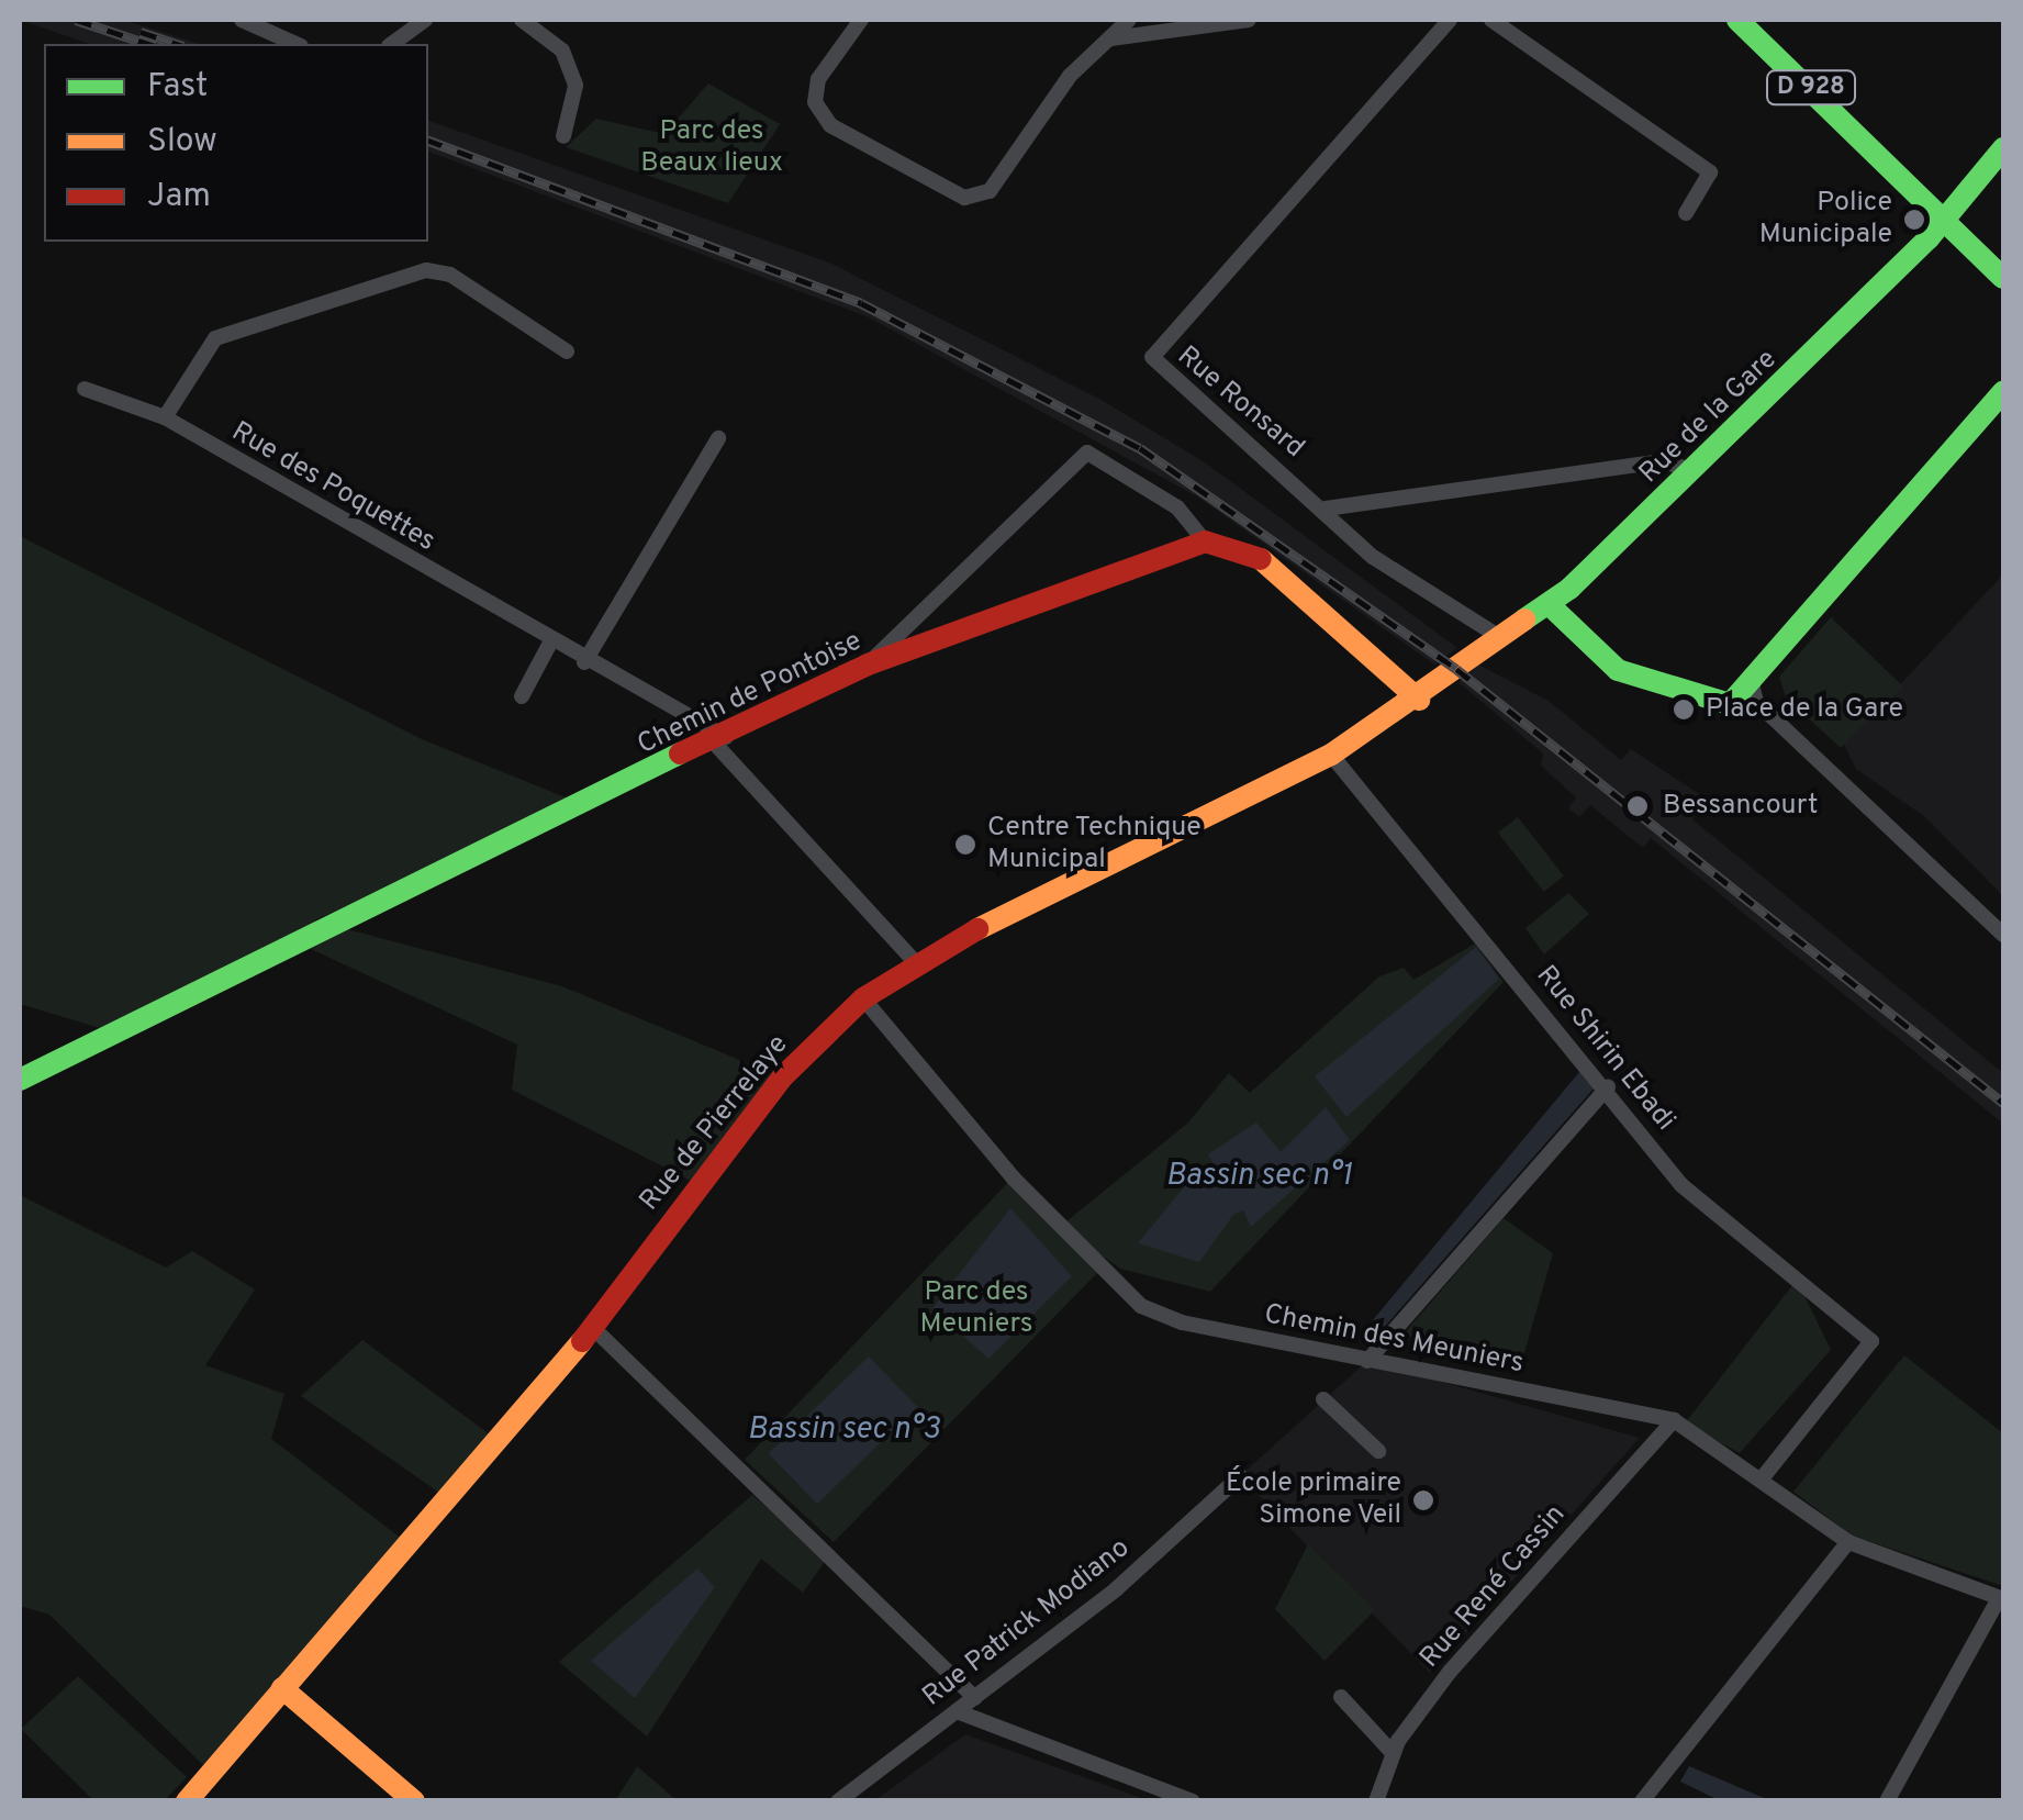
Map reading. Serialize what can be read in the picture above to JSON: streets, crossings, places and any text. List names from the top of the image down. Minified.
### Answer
{"streets":{"main road":["D 928","Rue de la Gare","Chemin de Pontoise","Rue de Pierrelaye"],"street":["Rue Ronsard","Rue des Poquettes","Rue Shirin Ebadi","Chemin des Meuniers","Rue René Cassin","Rue Patrick Modiano"]},"crossings":[["D 928","Rue de la Gare"],["Rue Ronsard","Rue de la Gare"],["Rue Ronsard","Rue de Pierrelaye"],["Rue de la Gare","Rue de Pierrelaye"],["Rue des Poquettes","Chemin de Pontoise"],["Rue des Poquettes","Rue de Pierrelaye"],["Rue Shirin Ebadi","Rue de Pierrelaye"],["Rue Shirin Ebadi","Chemin des Meuniers"],["Rue de Pierrelaye","Chemin des Meuniers"],["Chemin des Meuniers","Rue René Cassin"]],"water":["Bassin sec n°1","Bassin sec n°3"],"parks":["Parc des Beaux lieux","Parc des Meuniers"],"places":["Police Municipale","Place de la Gare","Bessancourt","Centre Technique Municipal","École primaire Simone Veil"],"legend":["Fast","Slow","Jam"]}
